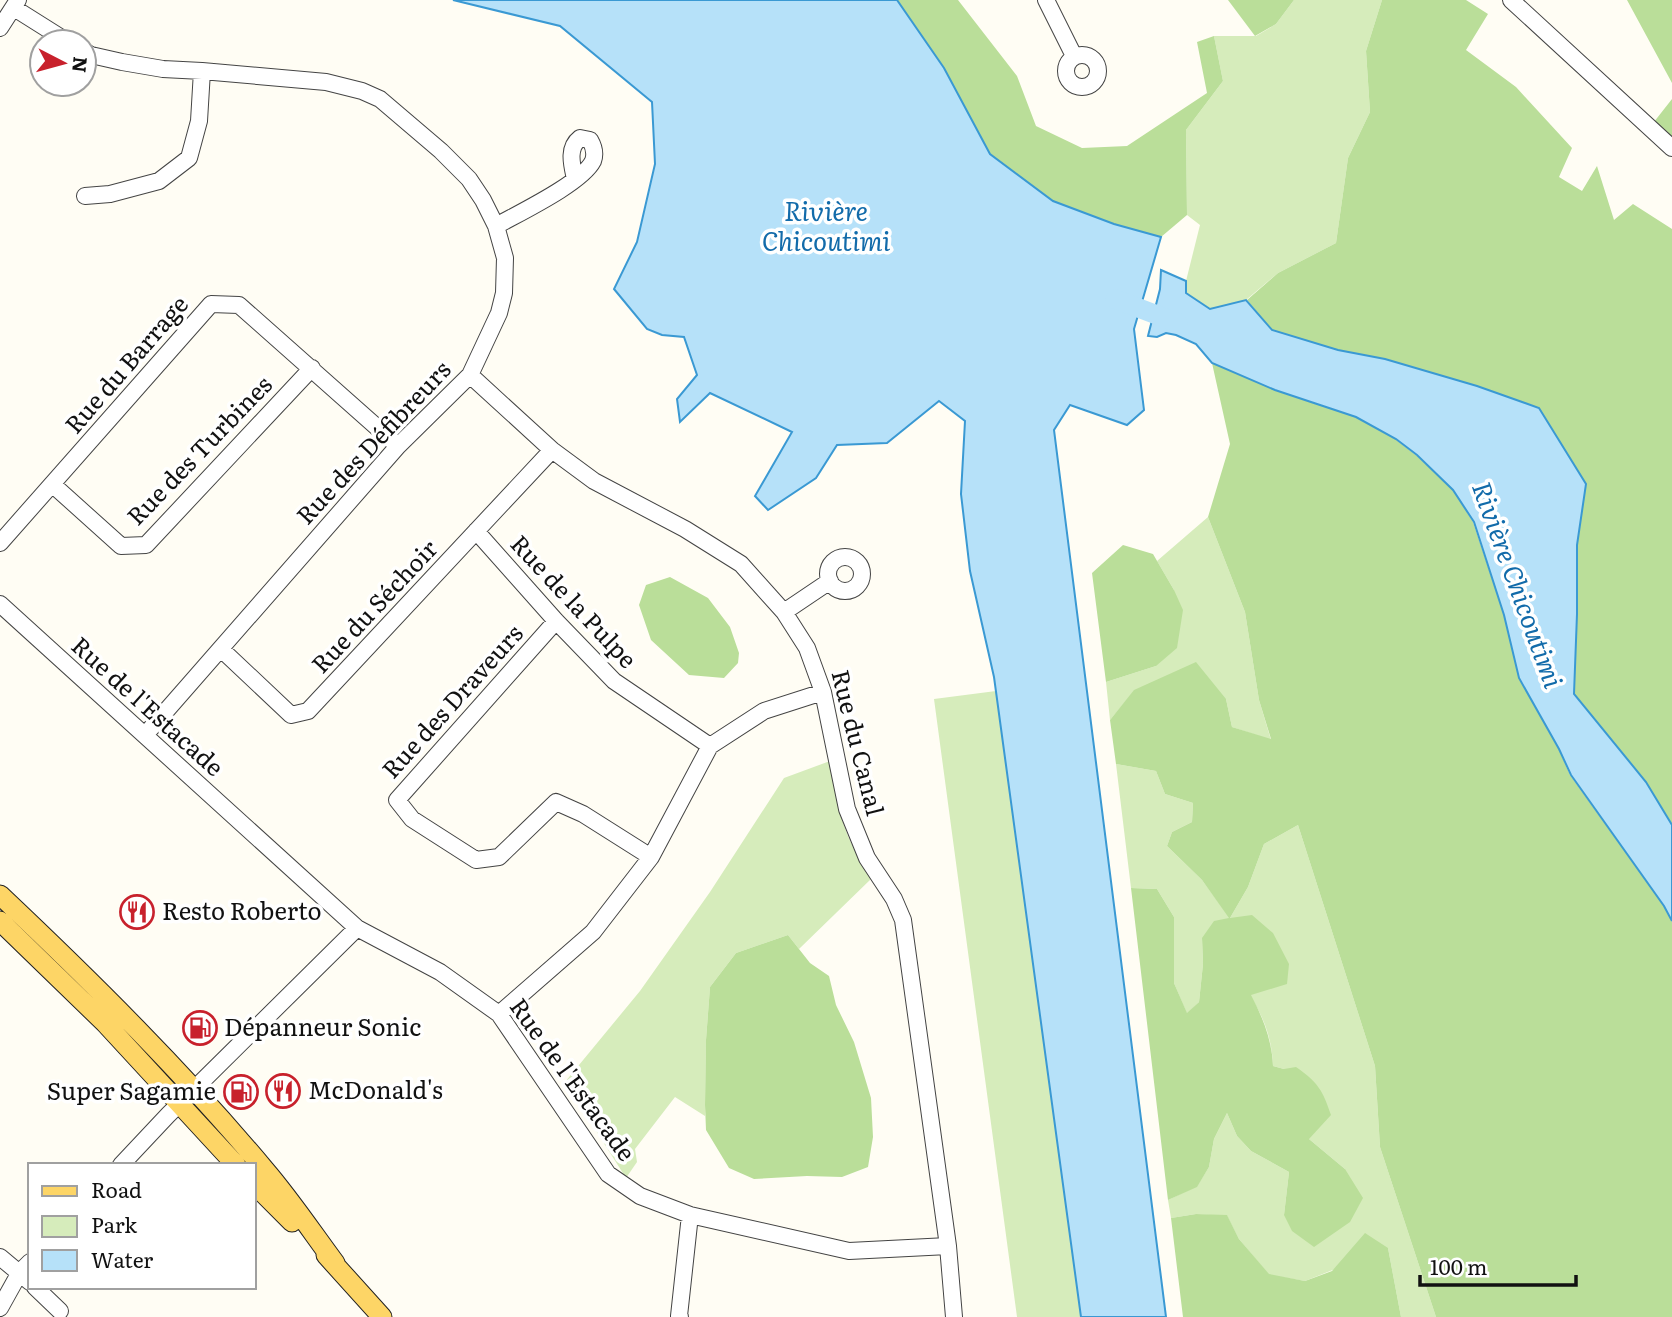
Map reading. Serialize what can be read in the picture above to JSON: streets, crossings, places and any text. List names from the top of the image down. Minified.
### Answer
{"streets":{"street":["Rue du Barrage","Rue des Défibreurs","Rue des Turbines","Rue de la Pulpe","Rue du Séchoir","Rue des Draveurs","Rue de l'Estacade","Rue du Canal"]},"crossings":[["Rue du Barrage","Rue des Défibreurs"],["Rue du Barrage","Rue des Turbines"],["Rue des Défibreurs","Rue du Séchoir"],["Rue des Défibreurs","Rue de l'Estacade"],["Rue des Défibreurs","Rue du Canal"],["Rue de la Pulpe","Rue du Séchoir"],["Rue de la Pulpe","Rue des Draveurs"],["Rue du Séchoir","Rue du Canal"],["Rue de l'Estacade","Rue du Canal"]],"water":["Rivière Chicoutimi"],"places":{"restaurant":["Resto Roberto","McDonald's"],"fuel station":["Dépanneur Sonic","Super Sagamie"]},"legend":["Road","Park","Water"],"scale_bar":"100 m","north":"right"}
